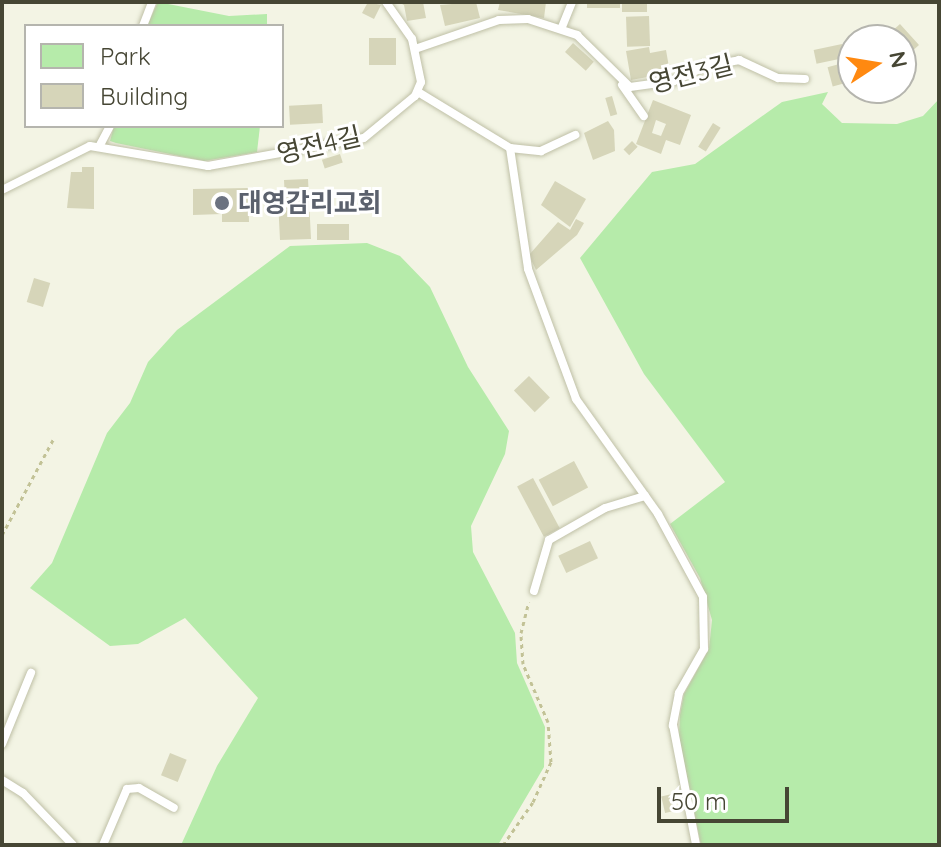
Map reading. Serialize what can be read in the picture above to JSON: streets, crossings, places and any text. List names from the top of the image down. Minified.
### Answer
{"streets":{"lane":["영전3길","영전4길"]},"places":["대영감리교회"],"legend":["Park","Building"],"scale_bar":"50 m","north":"right"}
